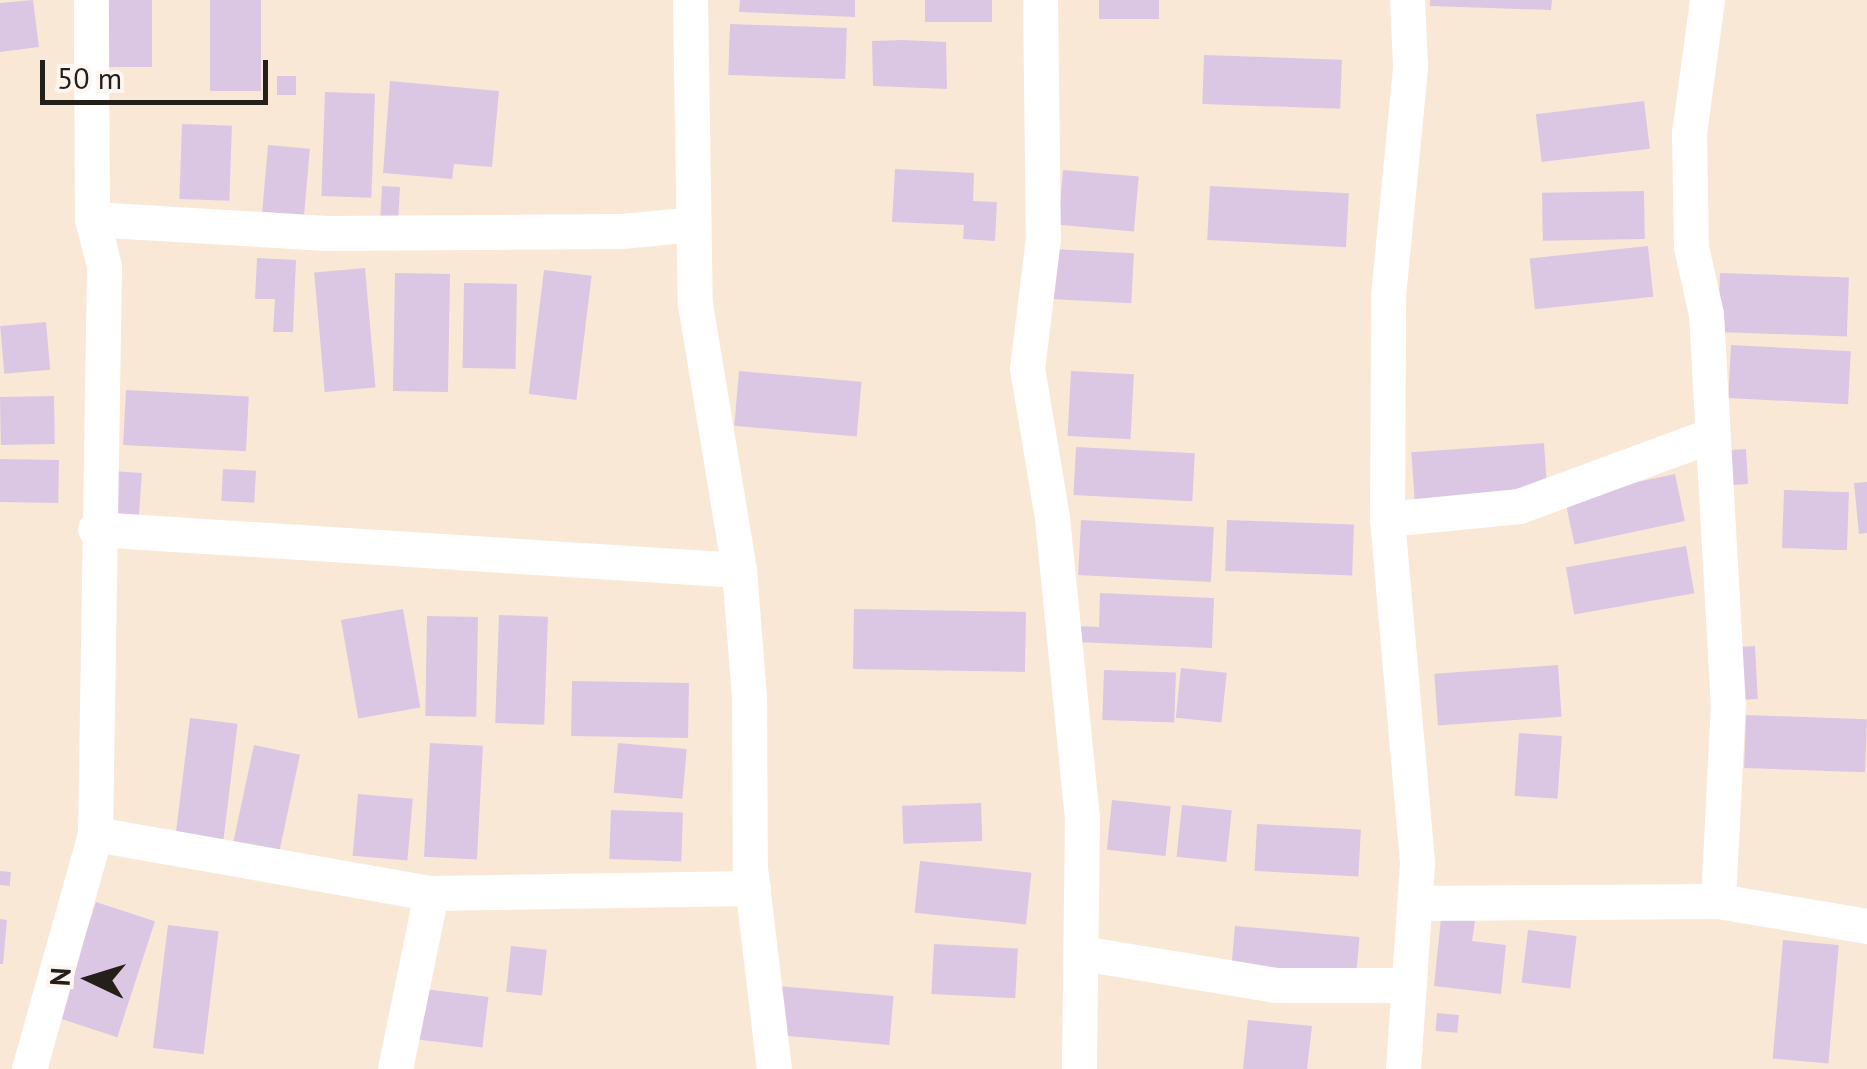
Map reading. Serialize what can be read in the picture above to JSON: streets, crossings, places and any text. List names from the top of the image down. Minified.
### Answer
{"scale_bar":"50 m","north":"left"}
